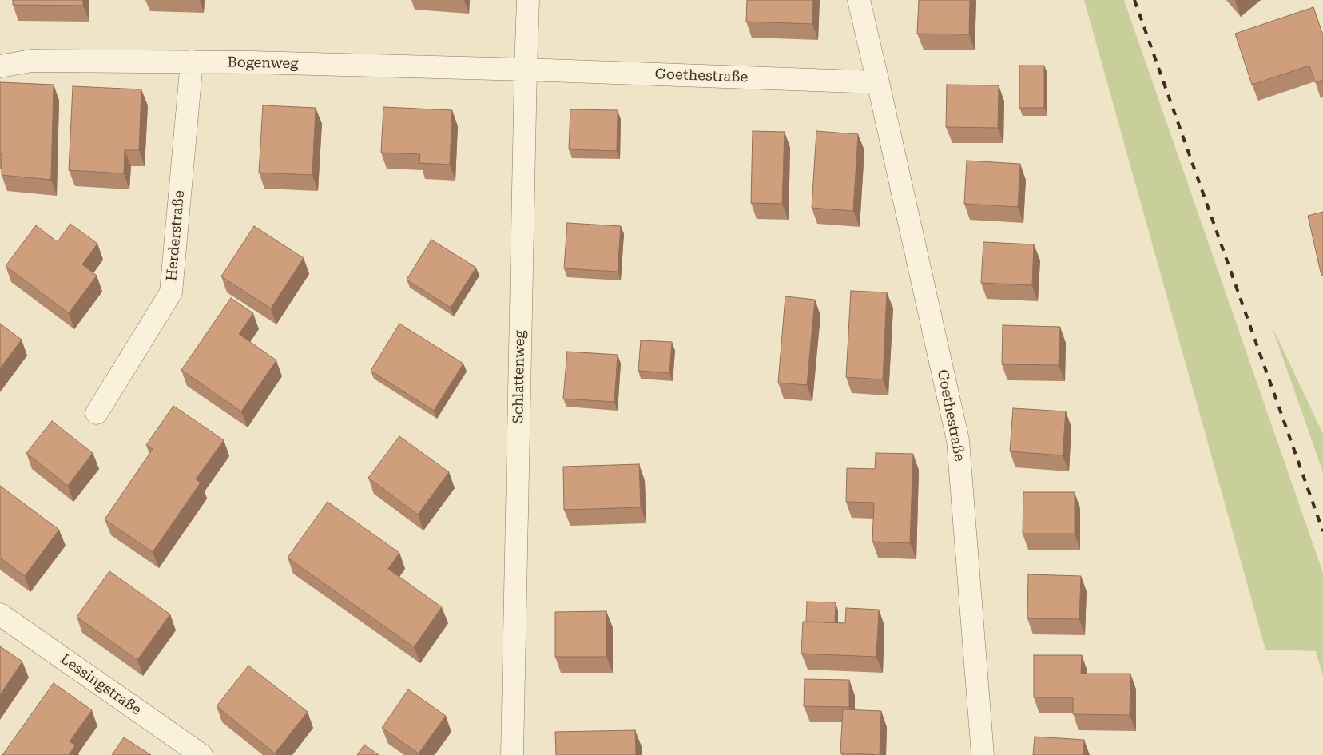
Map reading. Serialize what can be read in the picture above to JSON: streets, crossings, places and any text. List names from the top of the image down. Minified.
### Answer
{"streets":{"street":["Bogenweg","Goethestraße","Herderstraße","Schlattenweg","Lessingstraße"]},"crossings":[["Bogenweg","Goethestraße"],["Bogenweg","Herderstraße"],["Bogenweg","Schlattenweg"],["Goethestraße","Schlattenweg"]]}
